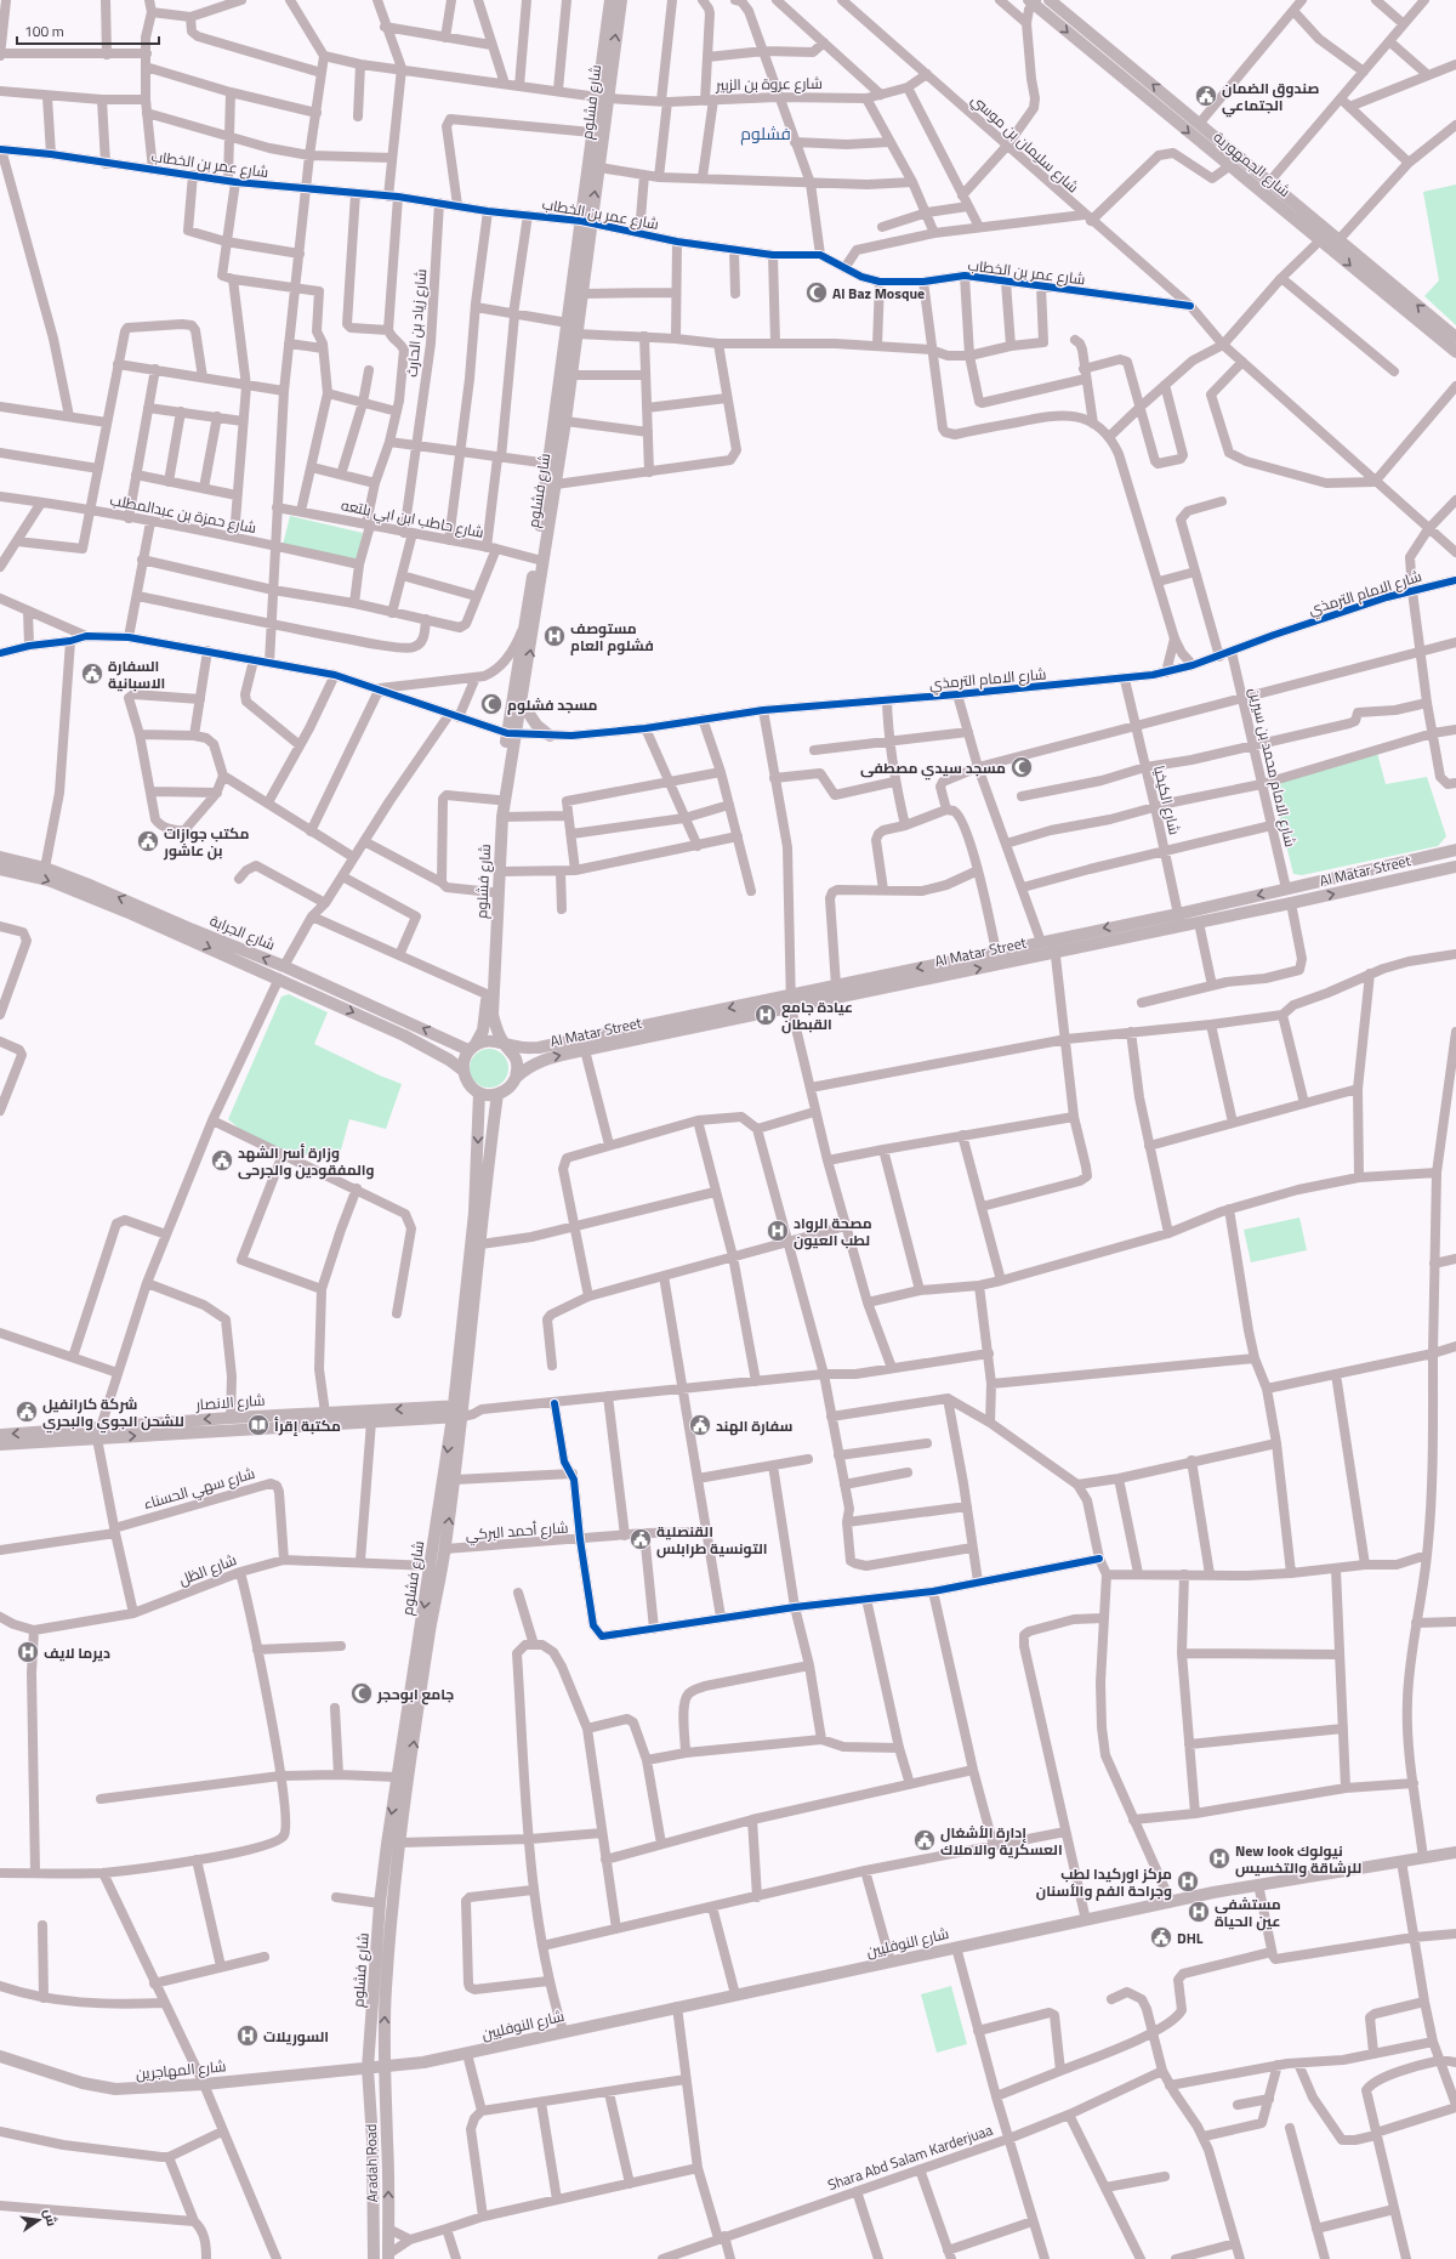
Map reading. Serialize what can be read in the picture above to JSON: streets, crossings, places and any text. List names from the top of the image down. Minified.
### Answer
{"streets":{"main road":["شارع فشلوم","شارع الجمهورية","Al Matar Street","شارع الجرابة","شارع الانصار","شارع النوفليين","شارع المهاجرين","Aradah Road"],"street":["شارع عروة بن الزبير","شارع سليمان بن موسي","شارع عمر بن الخطاب","شارع زياد بن الحارث","شارع حمزة بن عبدالمطلب","شارع حاطب ابن ابي بلتعه","شارع الامام الترمذي","شارع الامام محمد بن سيرين","شارع الكيخيا","شارع سهي الحسناء","شارع أحمد البركي","شارع الظل","Shara Abd Salam Karderjuaa"]},"crossings":[["شارع عروة بن الزبير","شارع فشلوم"],["شارع عروة بن الزبير","شارع سليمان بن موسي"],["شارع فشلوم","شارع عمر بن الخطاب"],["شارع فشلوم","شارع حاطب ابن ابي بلتعه"],["شارع فشلوم","شارع الامام الترمذي"],["شارع فشلوم","Al Matar Street"],["شارع فشلوم","شارع الجرابة"],["شارع فشلوم","شارع الانصار"],["شارع فشلوم","شارع أحمد البركي"],["شارع فشلوم","شارع الظل"],["شارع فشلوم","شارع النوفليين"],["شارع فشلوم","شارع المهاجرين"],["شارع فشلوم","Aradah Road"],["شارع سليمان بن موسي","شارع عمر بن الخطاب"],["شارع عمر بن الخطاب","شارع زياد بن الحارث"],["شارع زياد بن الحارث","شارع حاطب ابن ابي بلتعه"],["شارع الامام الترمذي","شارع الامام محمد بن سيرين"],["شارع الامام الترمذي","شارع الكيخيا"],["شارع الكيخيا","Al Matar Street"],["Al Matar Street","شارع الجرابة"],["شارع سهي الحسناء","شارع الظل"],["شارع النوفليين","شارع المهاجرين"],["شارع النوفليين","Aradah Road"],["شارع المهاجرين","Aradah Road"]],"districts":["فشلوم"],"places":{"public building":["صندوق الضمان الجتماعي","السفارة الاسبانية","مكتب جوازات بن عاشور","وزارة أسر الشهد والمفقودين والجرحى","شركة كارانفيل للشحن الجوي والبحري","سفارة الهند","القنصلية التونسية طرابلس","إدارة الأشغال العسكرية والاملاك","DHL"],"mosque":["Al Baz Mosque","مسجد فشلوم","مسجد سيدي مصطفى","جامع ابوحجر"],"hospital":["مستوصف فشلوم العام","عيادة جامع القبطان","مصحة الرواد لطب العيون","ديرما لايف","New look نيولوك للرشاقة والتخسيس","مركز اوركيدا لطب وجراحة الفم والأسنان","مستشفى عين الحياة","السوريلات"],"library":["مكتبة إقرأ"]},"scale_bar":"100 m","north":"right"}
